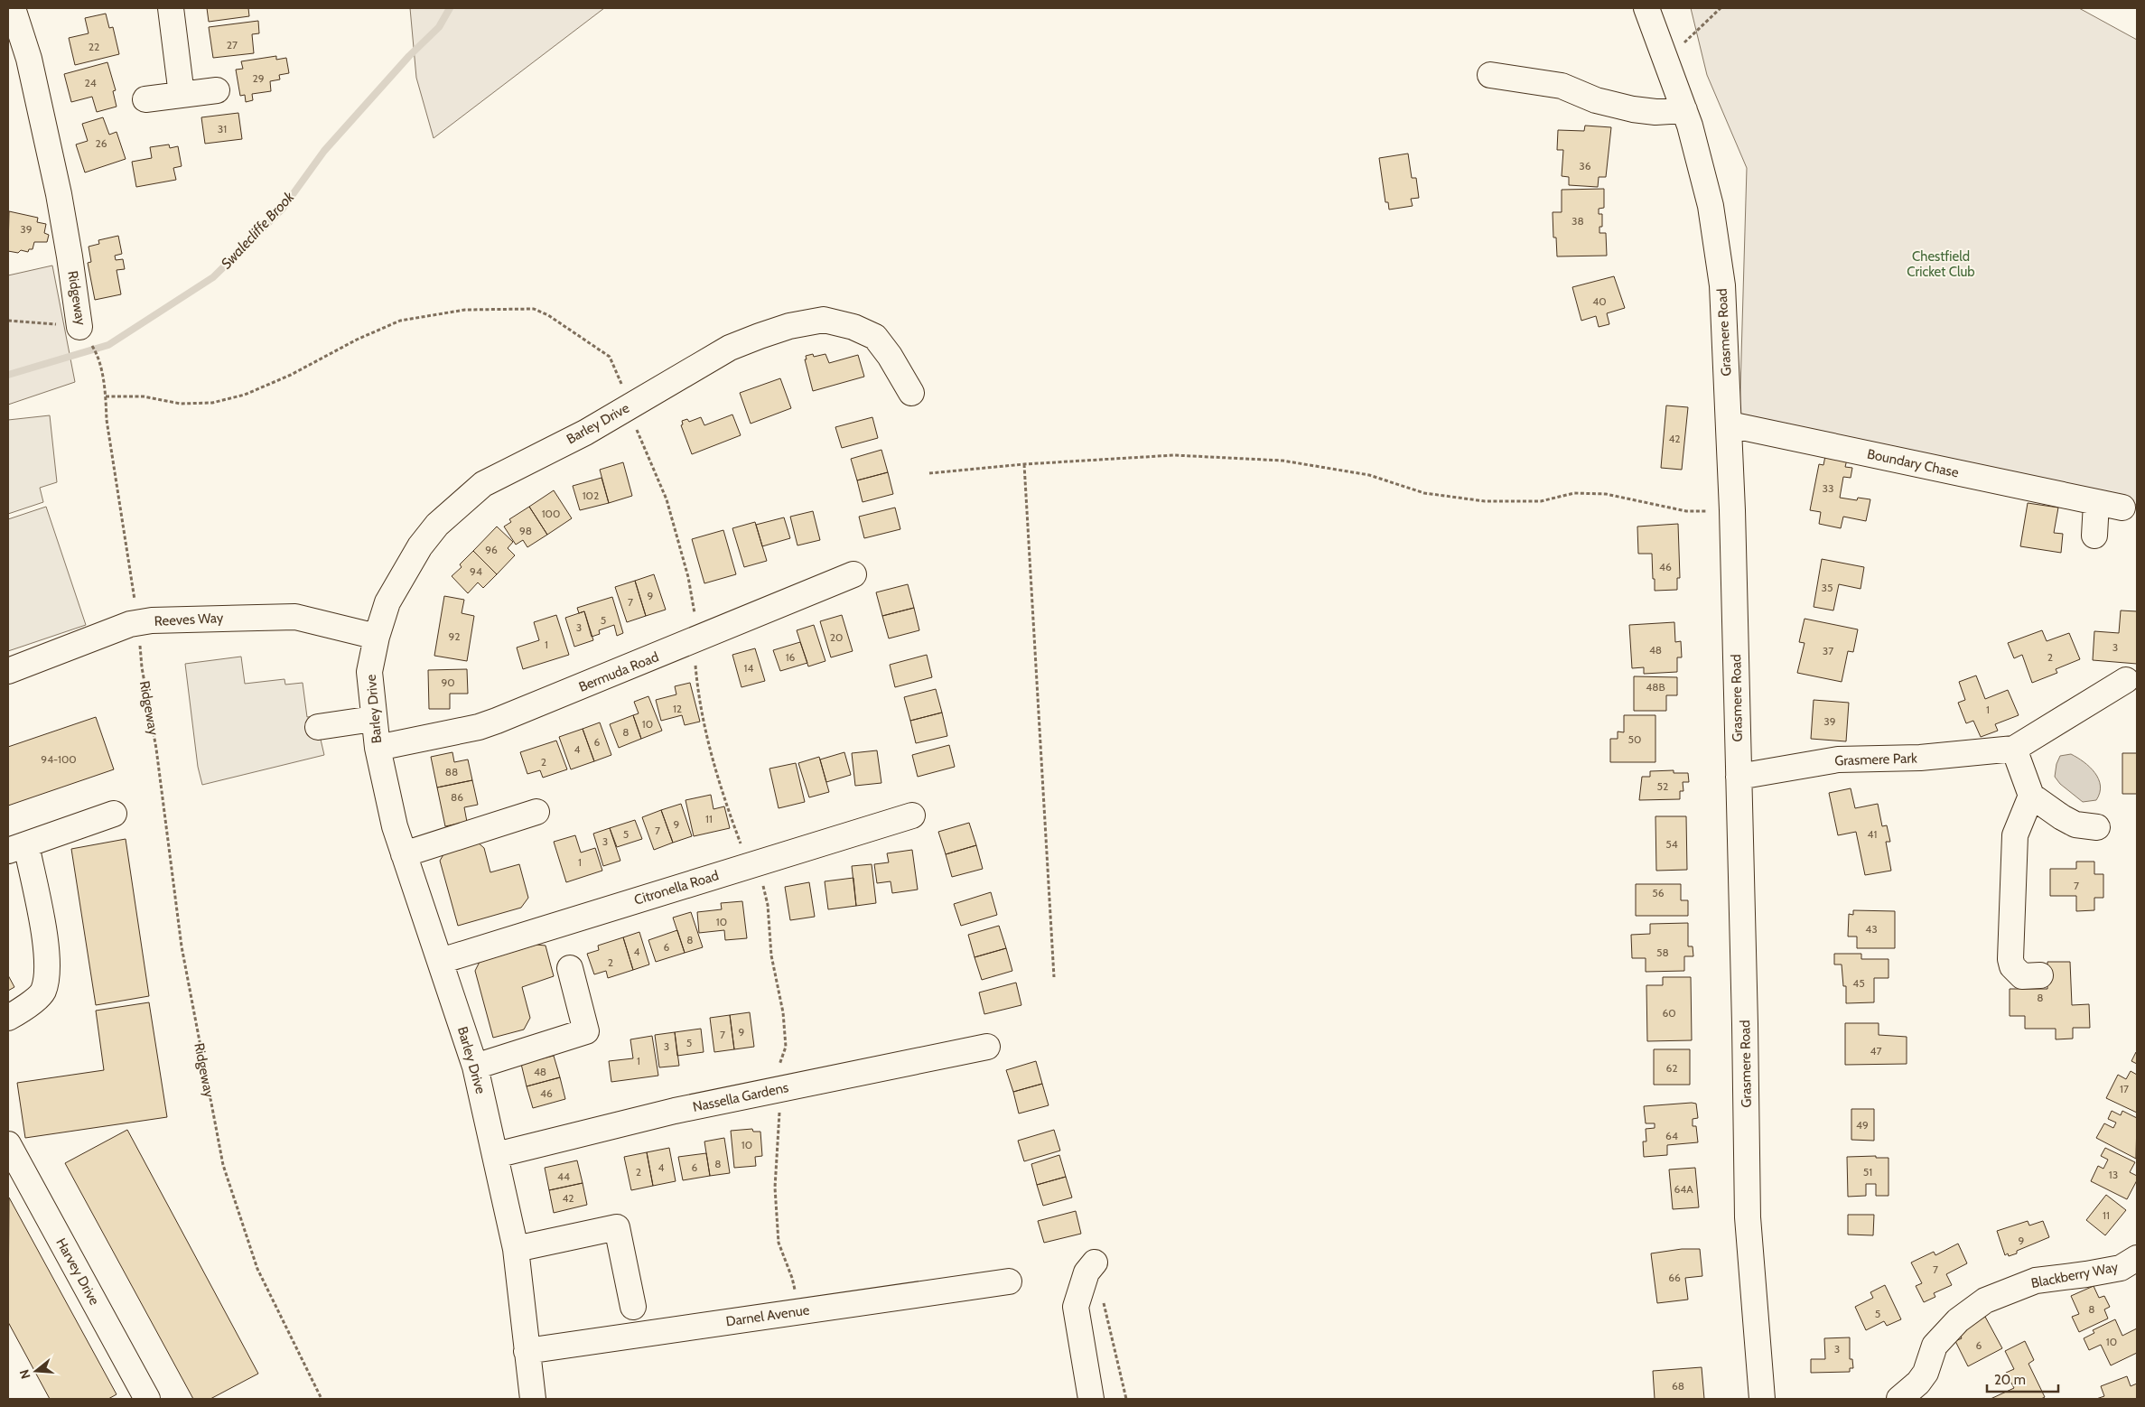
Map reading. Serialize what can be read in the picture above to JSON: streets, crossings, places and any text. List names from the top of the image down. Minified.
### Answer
{"streets":{"street":["Ridgeway","Grasmere Road","Barley Drive","Boundary Chase","Reeves Way","Bermuda Road","Grasmere Park","Citronella Road","Nassella Gardens","Harvey Drive","Blackberry Way","Darnel Avenue"]},"crossings":[["Ridgeway","Reeves Way"],["Grasmere Road","Boundary Chase"],["Grasmere Road","Grasmere Park"],["Barley Drive","Reeves Way"],["Barley Drive","Bermuda Road"],["Barley Drive","Citronella Road"],["Barley Drive","Nassella Gardens"],["Barley Drive","Darnel Avenue"]],"water":["Swalecliffe Brook"],"parks":["Chestfield Cricket Club"],"house_numbers":["27","22","29","24","31","26","36","38","39","40","42","33","102","100","98","96","46","94","35","9","7","5","3","92","20","1","3","48","37","16","2","14","90","48B","12","1","39","10","8","50","6","4","94-100","2","88","52","86","11","9","7","5","41","3","54","1","7","56","10","43","8","6","4","58","2","45","8","60","9","7","5","3","47","1","62","48","17","46","49","64","10","8","4","6","2","51","13","44","64A","42","11","9","7","66","8","5","10","6","3","68"],"scale_bar":"20 m","north":"left"}
